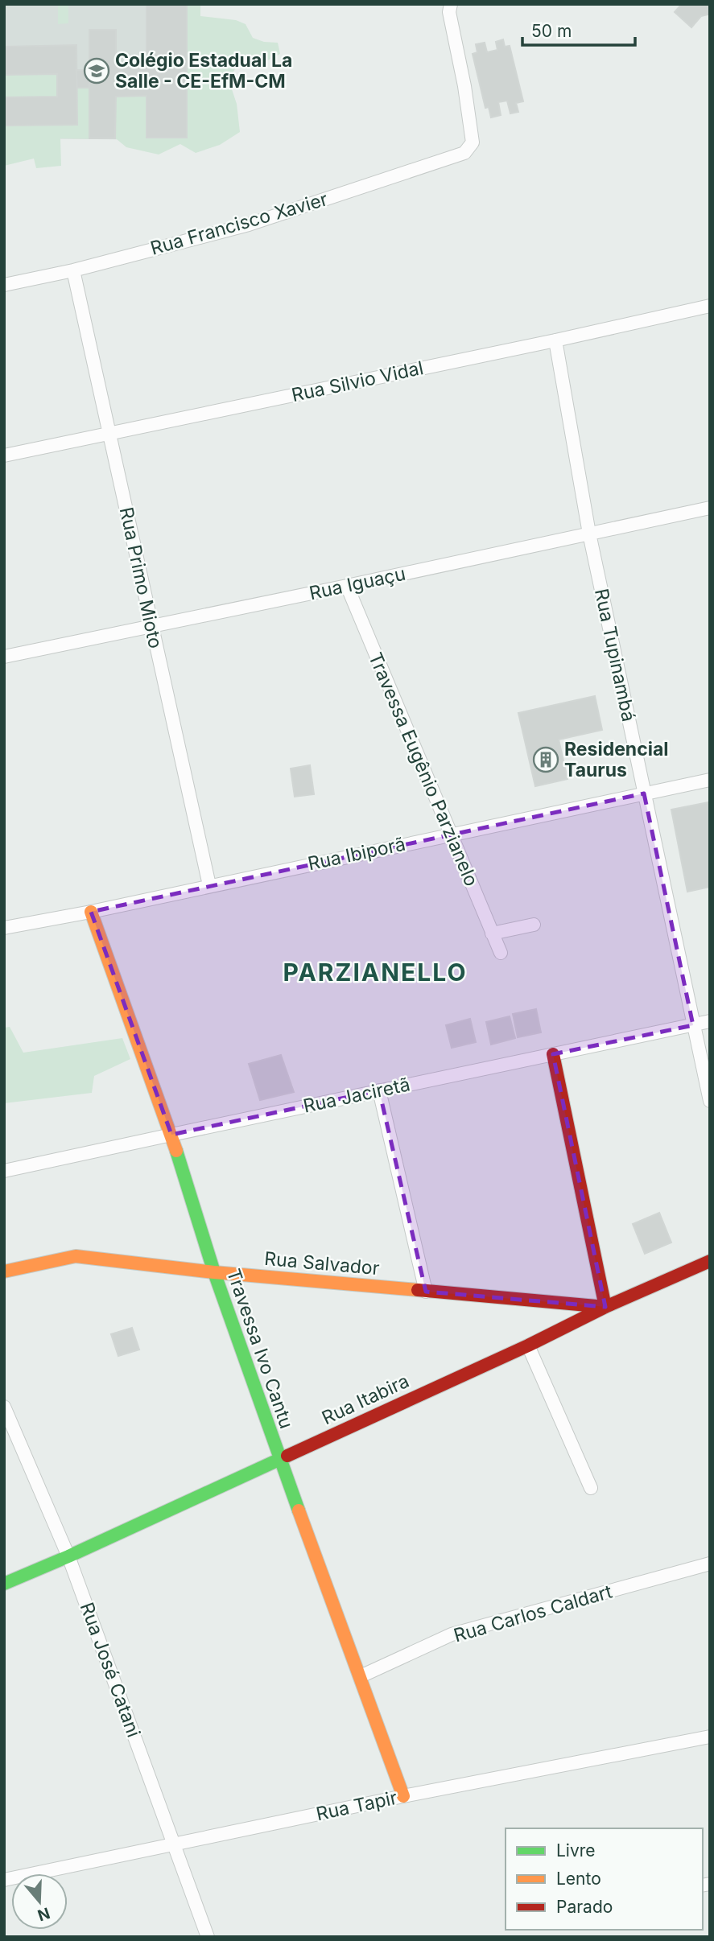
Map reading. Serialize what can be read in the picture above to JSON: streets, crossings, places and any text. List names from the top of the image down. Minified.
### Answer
{"streets":{"street":["Rua Francisco Xavier","Rua Silvio Vidal","Rua Primo Mioto","Rua Iguaçu","Rua Tupinambá","Travessa Eugênio Parzianelo","Rua Ibiporã","Rua Jaciretã","Rua Salvador","Travessa Ivo Cantu","Rua Itabira","Rua Carlos Caldart","Rua José Catani","Rua Tapir"]},"crossings":[["Rua Francisco Xavier","Rua Primo Mioto"],["Rua Silvio Vidal","Rua Primo Mioto"],["Rua Silvio Vidal","Rua Tupinambá"],["Rua Primo Mioto","Rua Iguaçu"],["Rua Primo Mioto","Rua Ibiporã"],["Rua Iguaçu","Rua Tupinambá"],["Rua Iguaçu","Travessa Eugênio Parzianelo"],["Rua Tupinambá","Rua Ibiporã"],["Rua Tupinambá","Rua Jaciretã"],["Travessa Eugênio Parzianelo","Rua Ibiporã"],["Rua Ibiporã","Travessa Ivo Cantu"],["Rua Jaciretã","Travessa Ivo Cantu"],["Rua Salvador","Travessa Ivo Cantu"],["Rua Salvador","Rua Itabira"],["Travessa Ivo Cantu","Rua Itabira"],["Travessa Ivo Cantu","Rua Carlos Caldart"],["Travessa Ivo Cantu","Rua Tapir"],["Rua Itabira","Rua José Catani"],["Rua José Catani","Rua Tapir"]],"districts":["PARZIANELLO"],"places":{"school or university":["Colégio Estadual La Salle - CE-EfM-CM"],"building":["Residencial Taurus"]},"legend":["Livre","Lento","Parado"],"scale_bar":"50 m","north":"bottom"}
